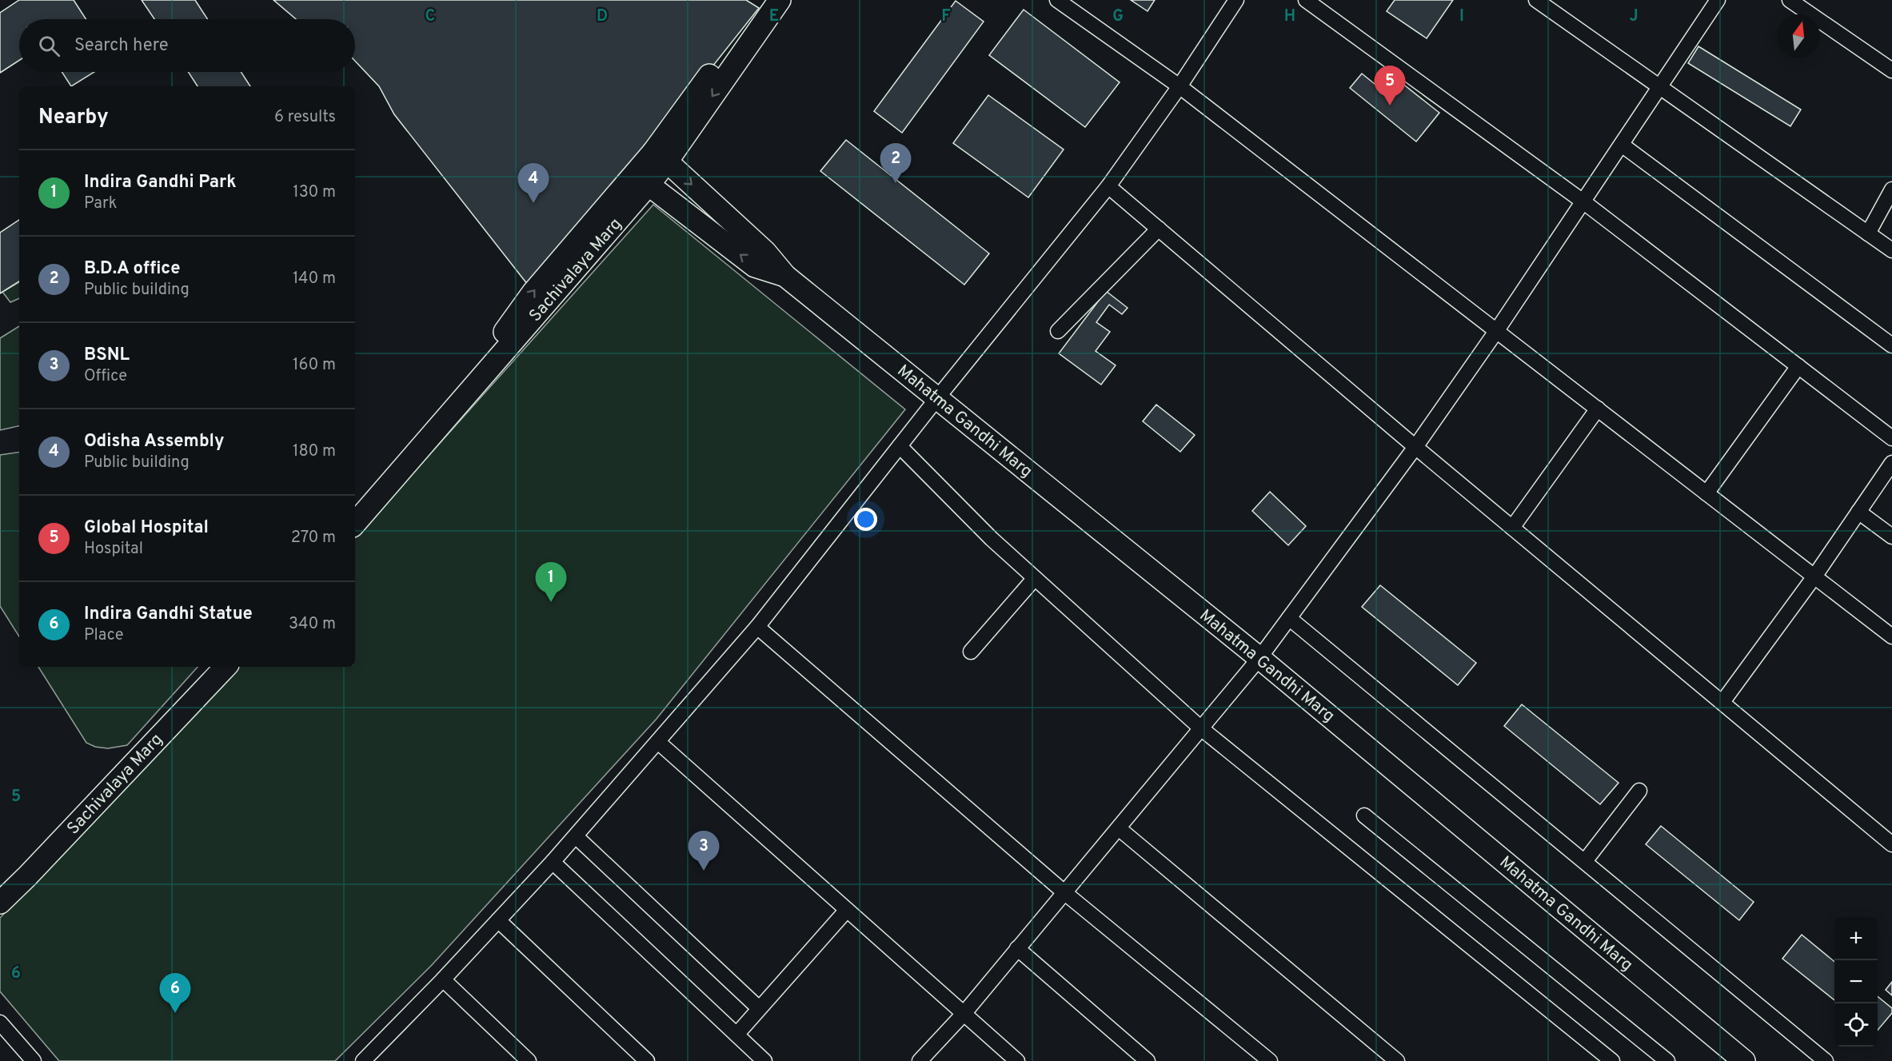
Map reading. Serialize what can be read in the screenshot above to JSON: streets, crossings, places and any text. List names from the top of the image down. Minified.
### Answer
{"streets":{"street":["Sachivalaya Marg","Mahatma Gandhi Marg"]},"crossings":[["Sachivalaya Marg","Mahatma Gandhi Marg"]],"north":"top","page":{"search":"Search here","pins":["5","2","4","1","3","6"],"heading":["Nearby","6 results"],"list":[{"mark":"1","name":"Indira Gandhi Park","note":"Park","value":"130 m"},{"mark":"2","name":"B.D.A office","note":"Public building","value":"140 m"},{"mark":"3","name":"BSNL","note":"Office","value":"160 m"},{"mark":"4","name":"Odisha Assembly","note":"Public building","value":"180 m"},{"mark":"5","name":"Global Hospital","note":"Hospital","value":"270 m"},{"mark":"6","name":"Indira Gandhi Statue","note":"Place","value":"340 m"}],"map_buttons":["+","−"]},"grid":{"columns":["C","D","E","F","G","H","I","J"],"rows":["5","6"]}}
